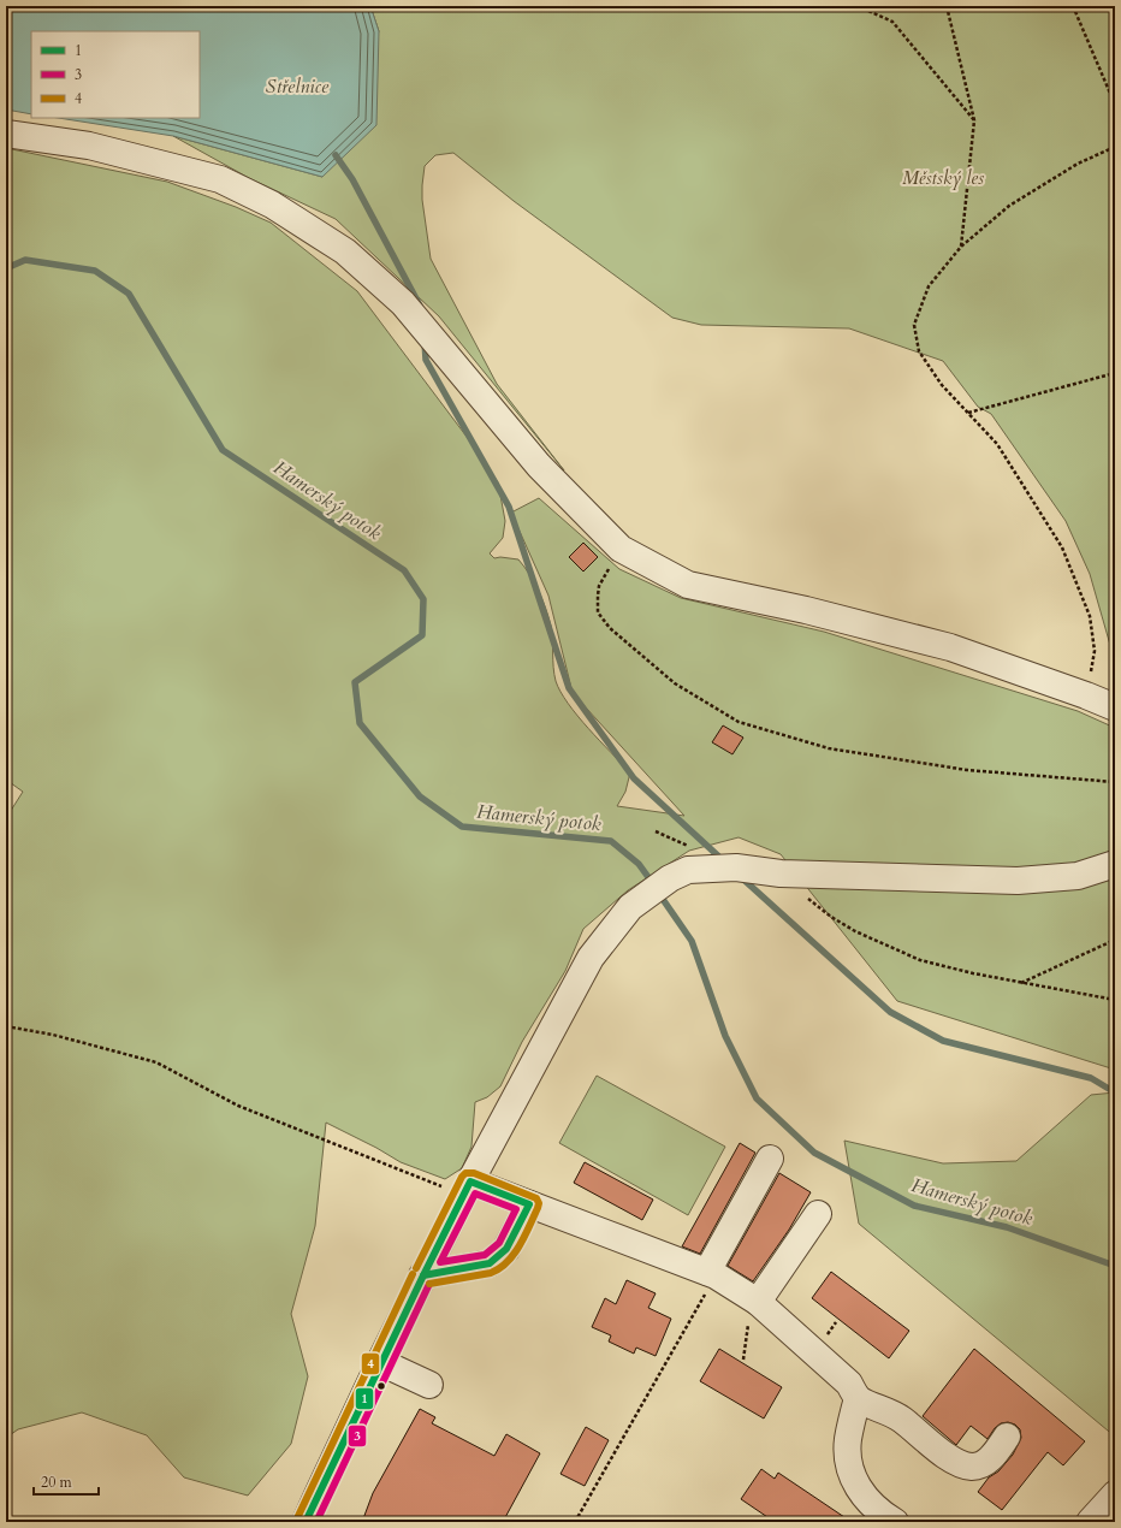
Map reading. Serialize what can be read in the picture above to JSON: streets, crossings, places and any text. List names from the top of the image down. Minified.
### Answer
{"water":["Střelnice","Hamerský potok"],"parks":["Městský les"],"lines":["transit line 4","transit line 1","transit line 3"],"legend":["1","3","4"],"scale_bar":"20 m"}
